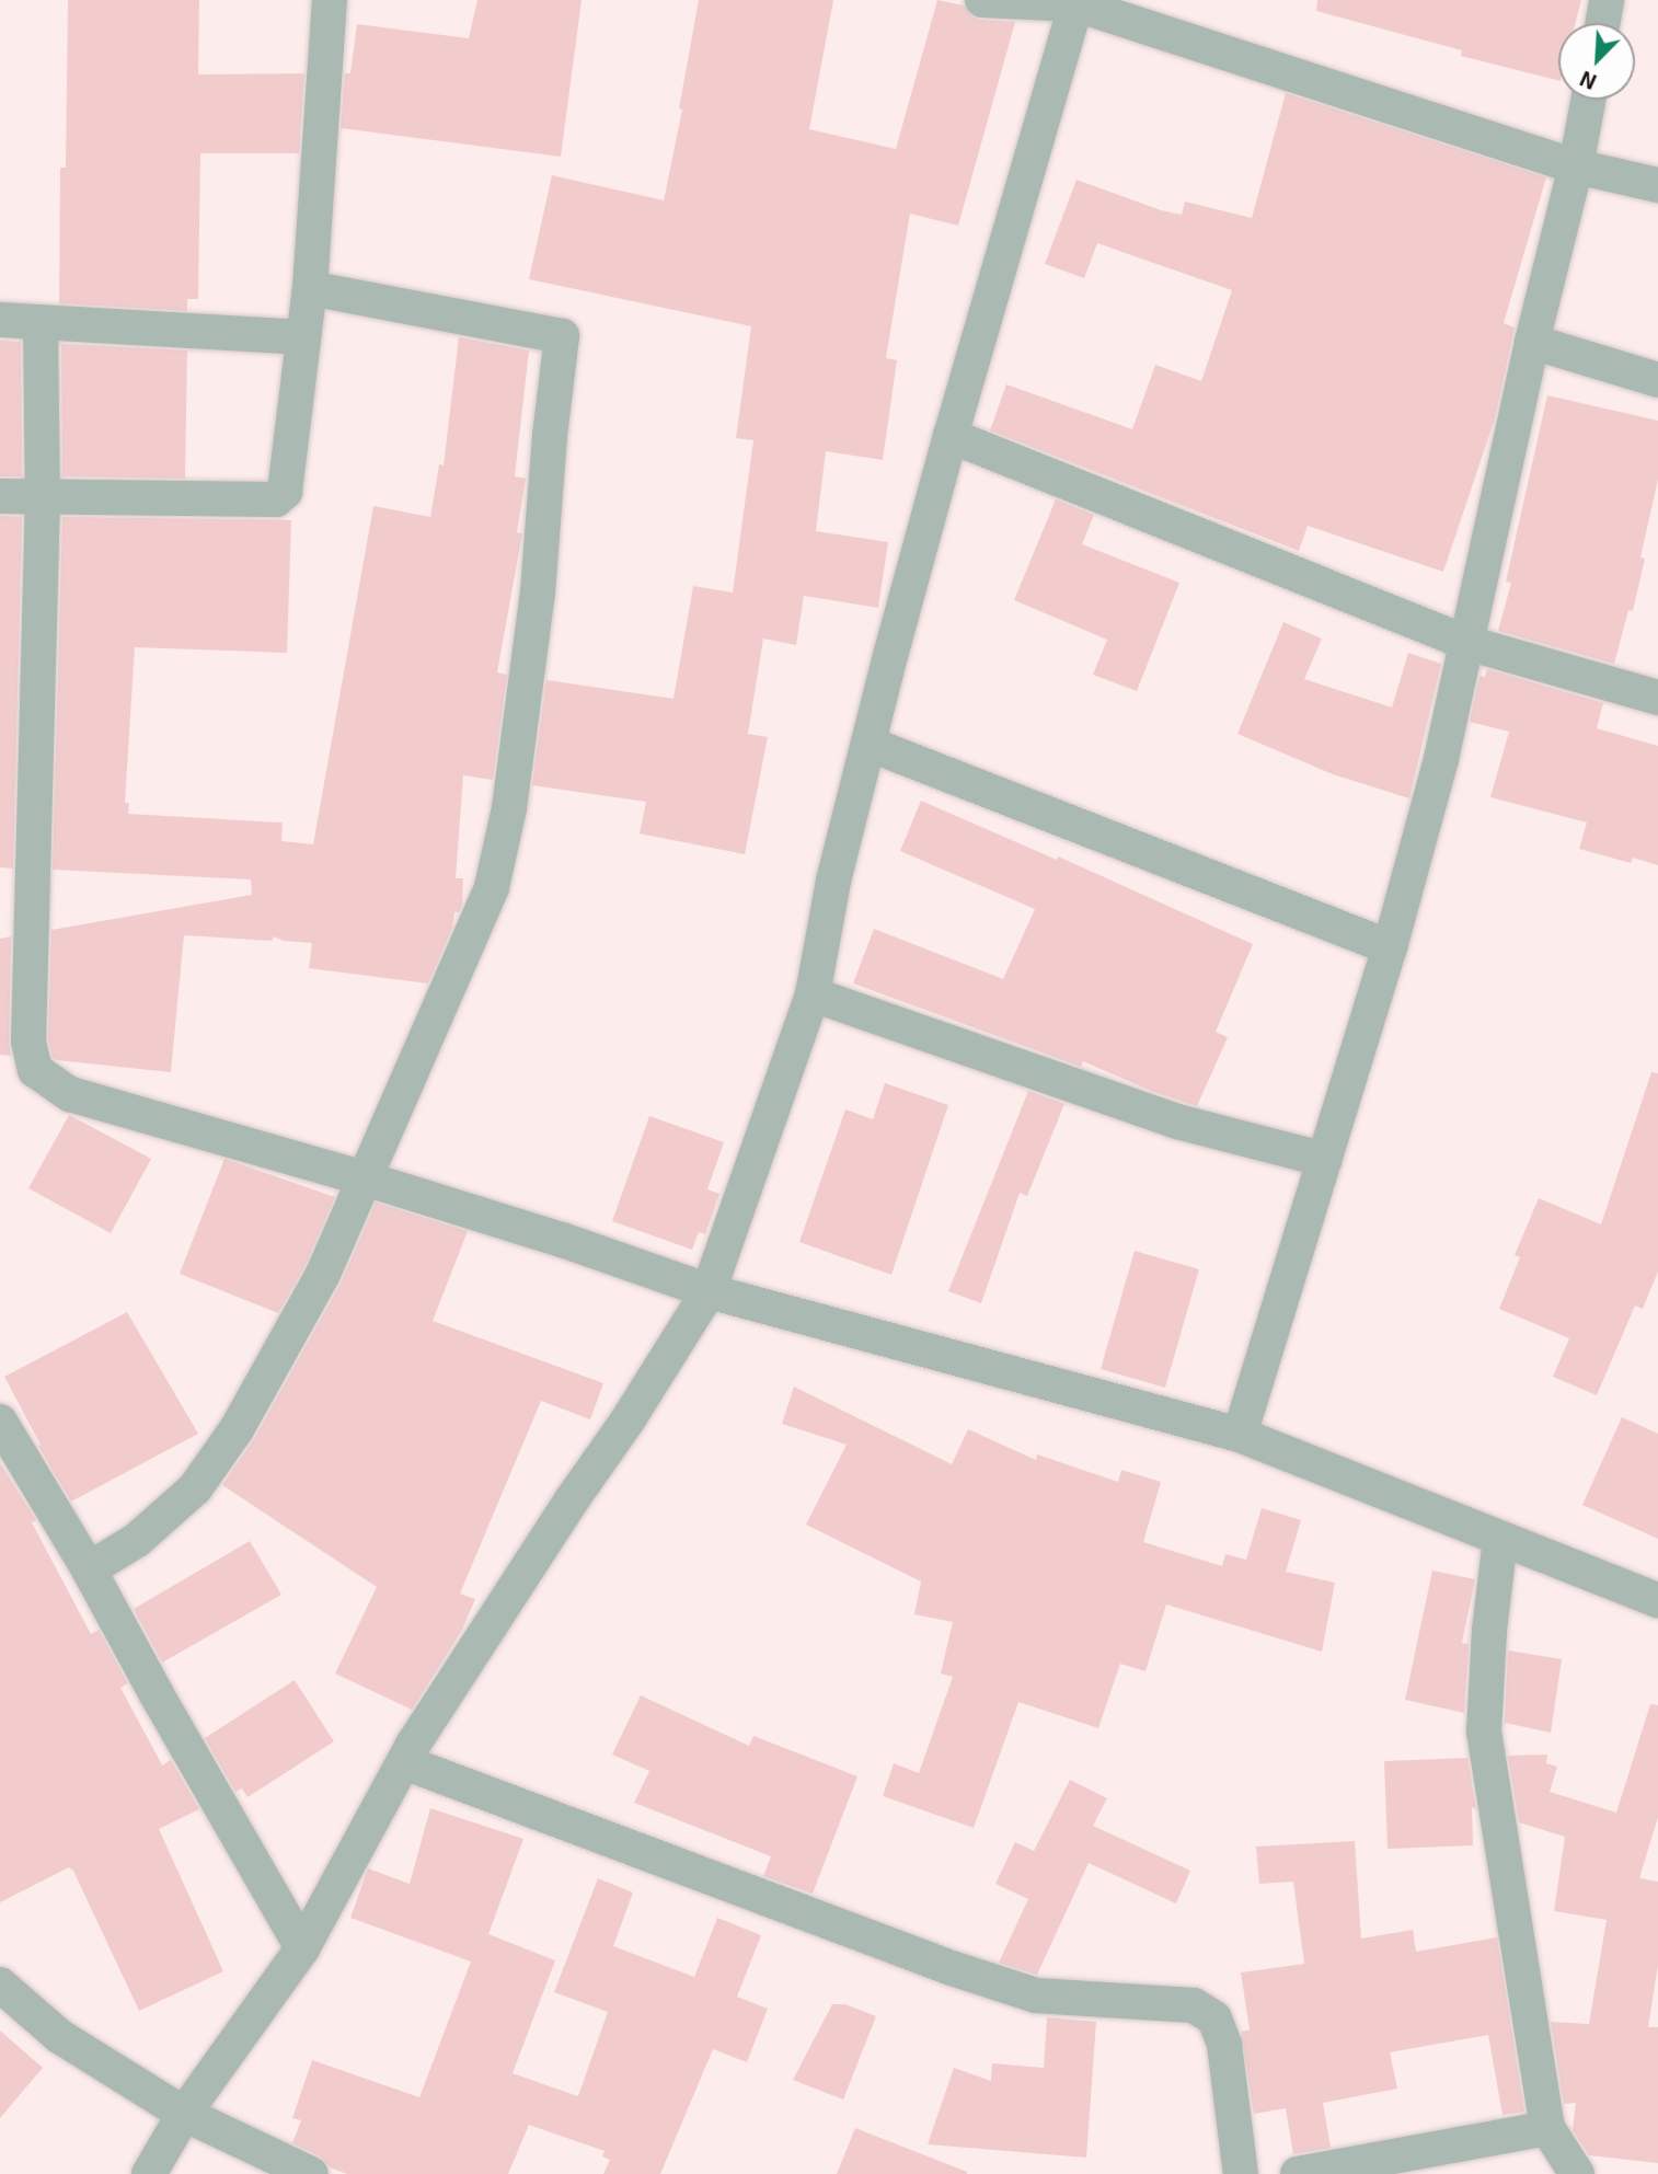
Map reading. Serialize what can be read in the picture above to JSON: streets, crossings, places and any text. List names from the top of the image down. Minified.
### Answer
{"north":"bottom left"}
